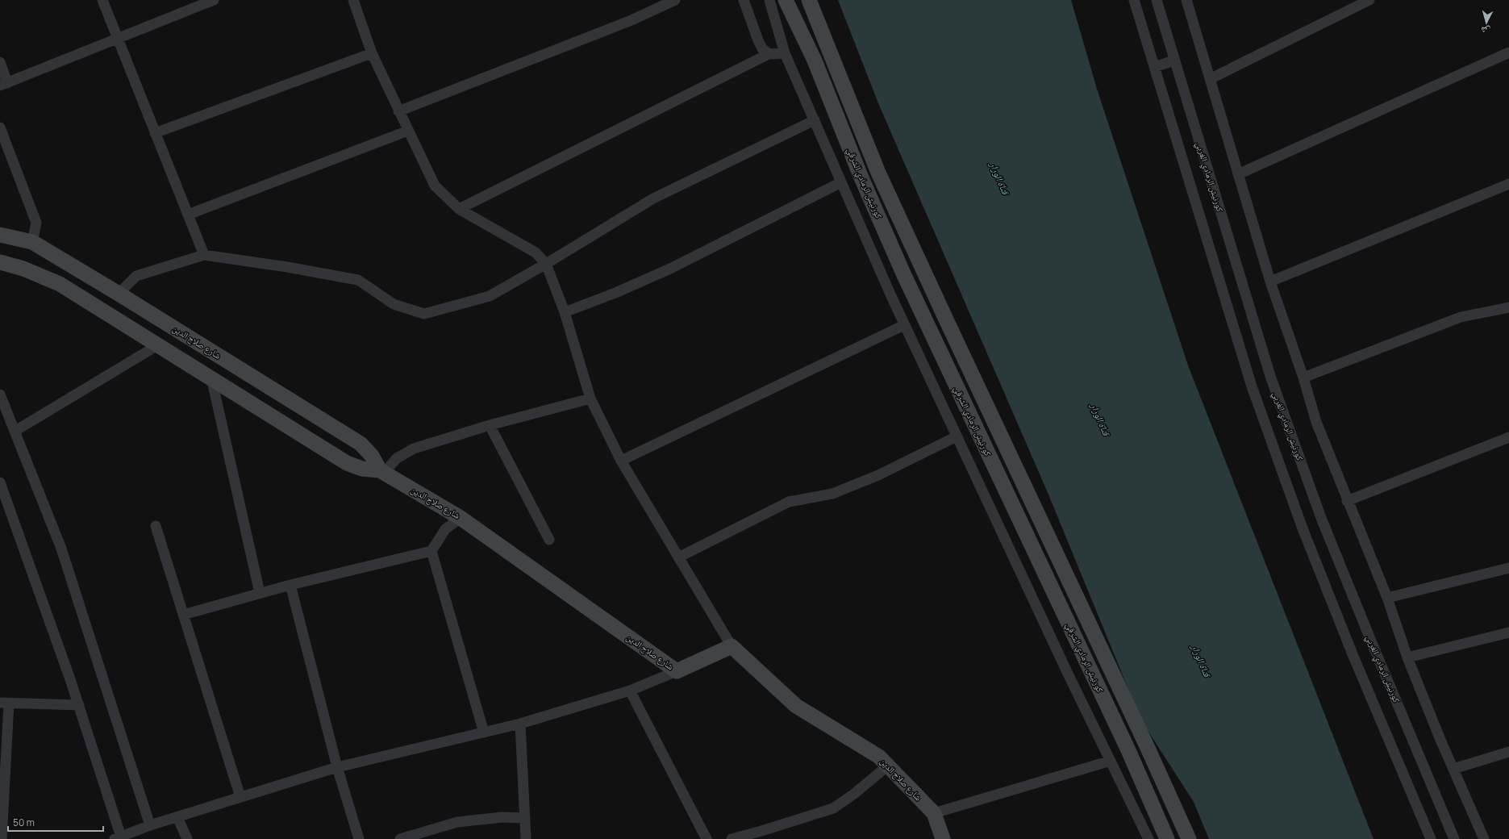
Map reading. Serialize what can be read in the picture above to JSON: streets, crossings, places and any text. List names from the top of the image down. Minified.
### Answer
{"streets":{"main road":["كورنيش الرمادي الشرقي","شارع صلاح الدين"],"street":["كورنيش الرمادي الغربي"]},"water":["قناة الورار"],"scale_bar":"50 m","north":"bottom"}
